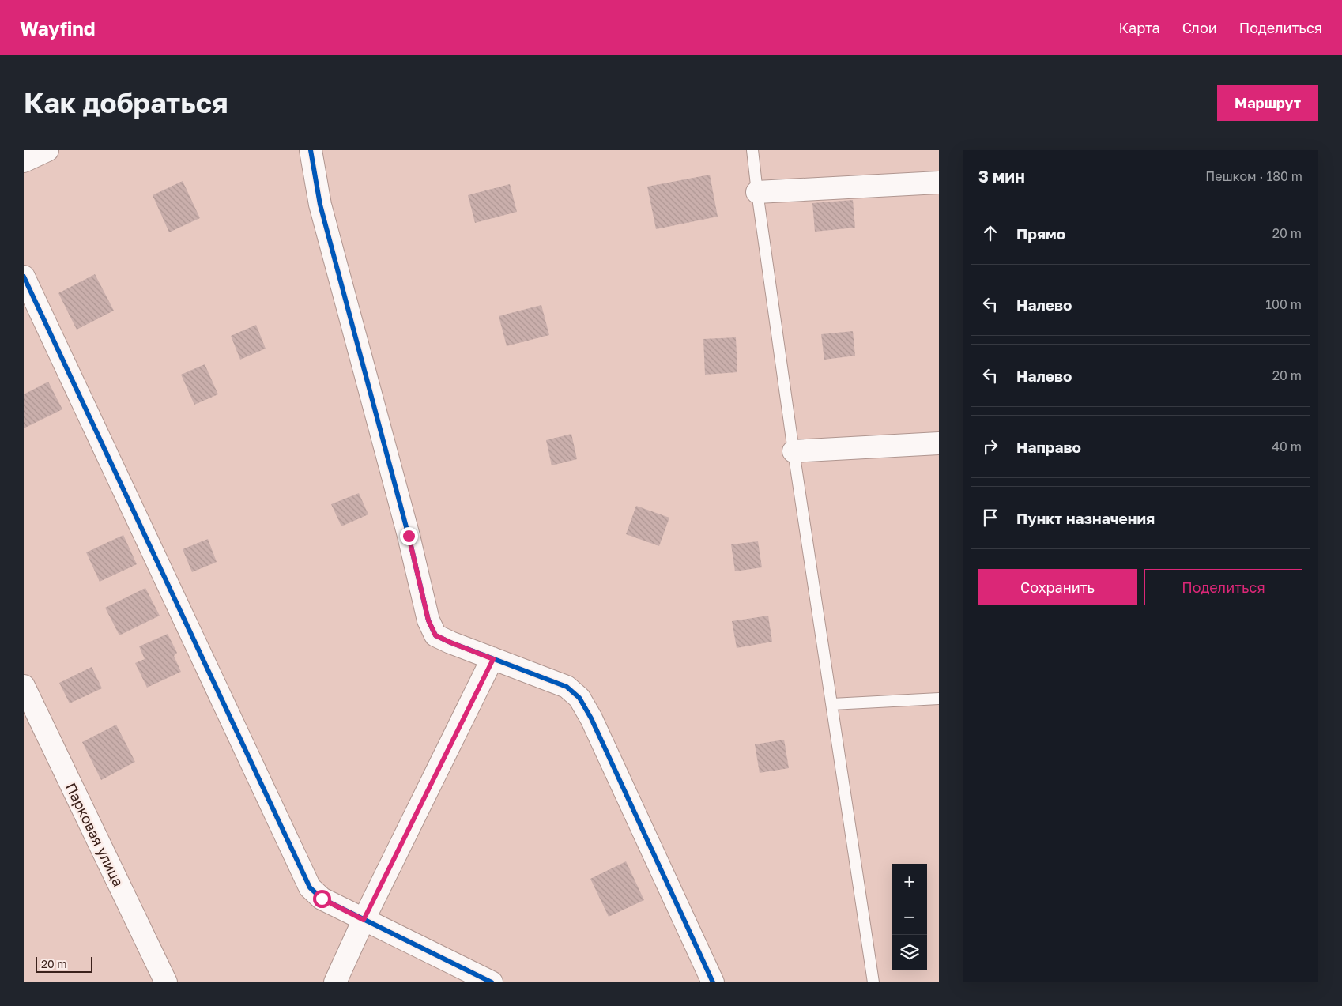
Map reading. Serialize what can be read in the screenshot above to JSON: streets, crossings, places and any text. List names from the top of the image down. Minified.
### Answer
{"streets":{"street":["Парковая улица"]},"scale_bar":"20 m","page":{"header":"Wayfind","nav":["Карта","Слои","Поделиться"],"buttons":["Маршрут",["Сохранить","Поделиться"]],"title":"Как добраться","heading":["3 мин","Пешком · 180 m"],"list":[["Прямо","20 m"],["Налево","100 m"],["Налево","20 m"],["Направо","40 m"],"Пункт назначения"],"map_buttons":["+","−"],"scale":"20 m"}}
